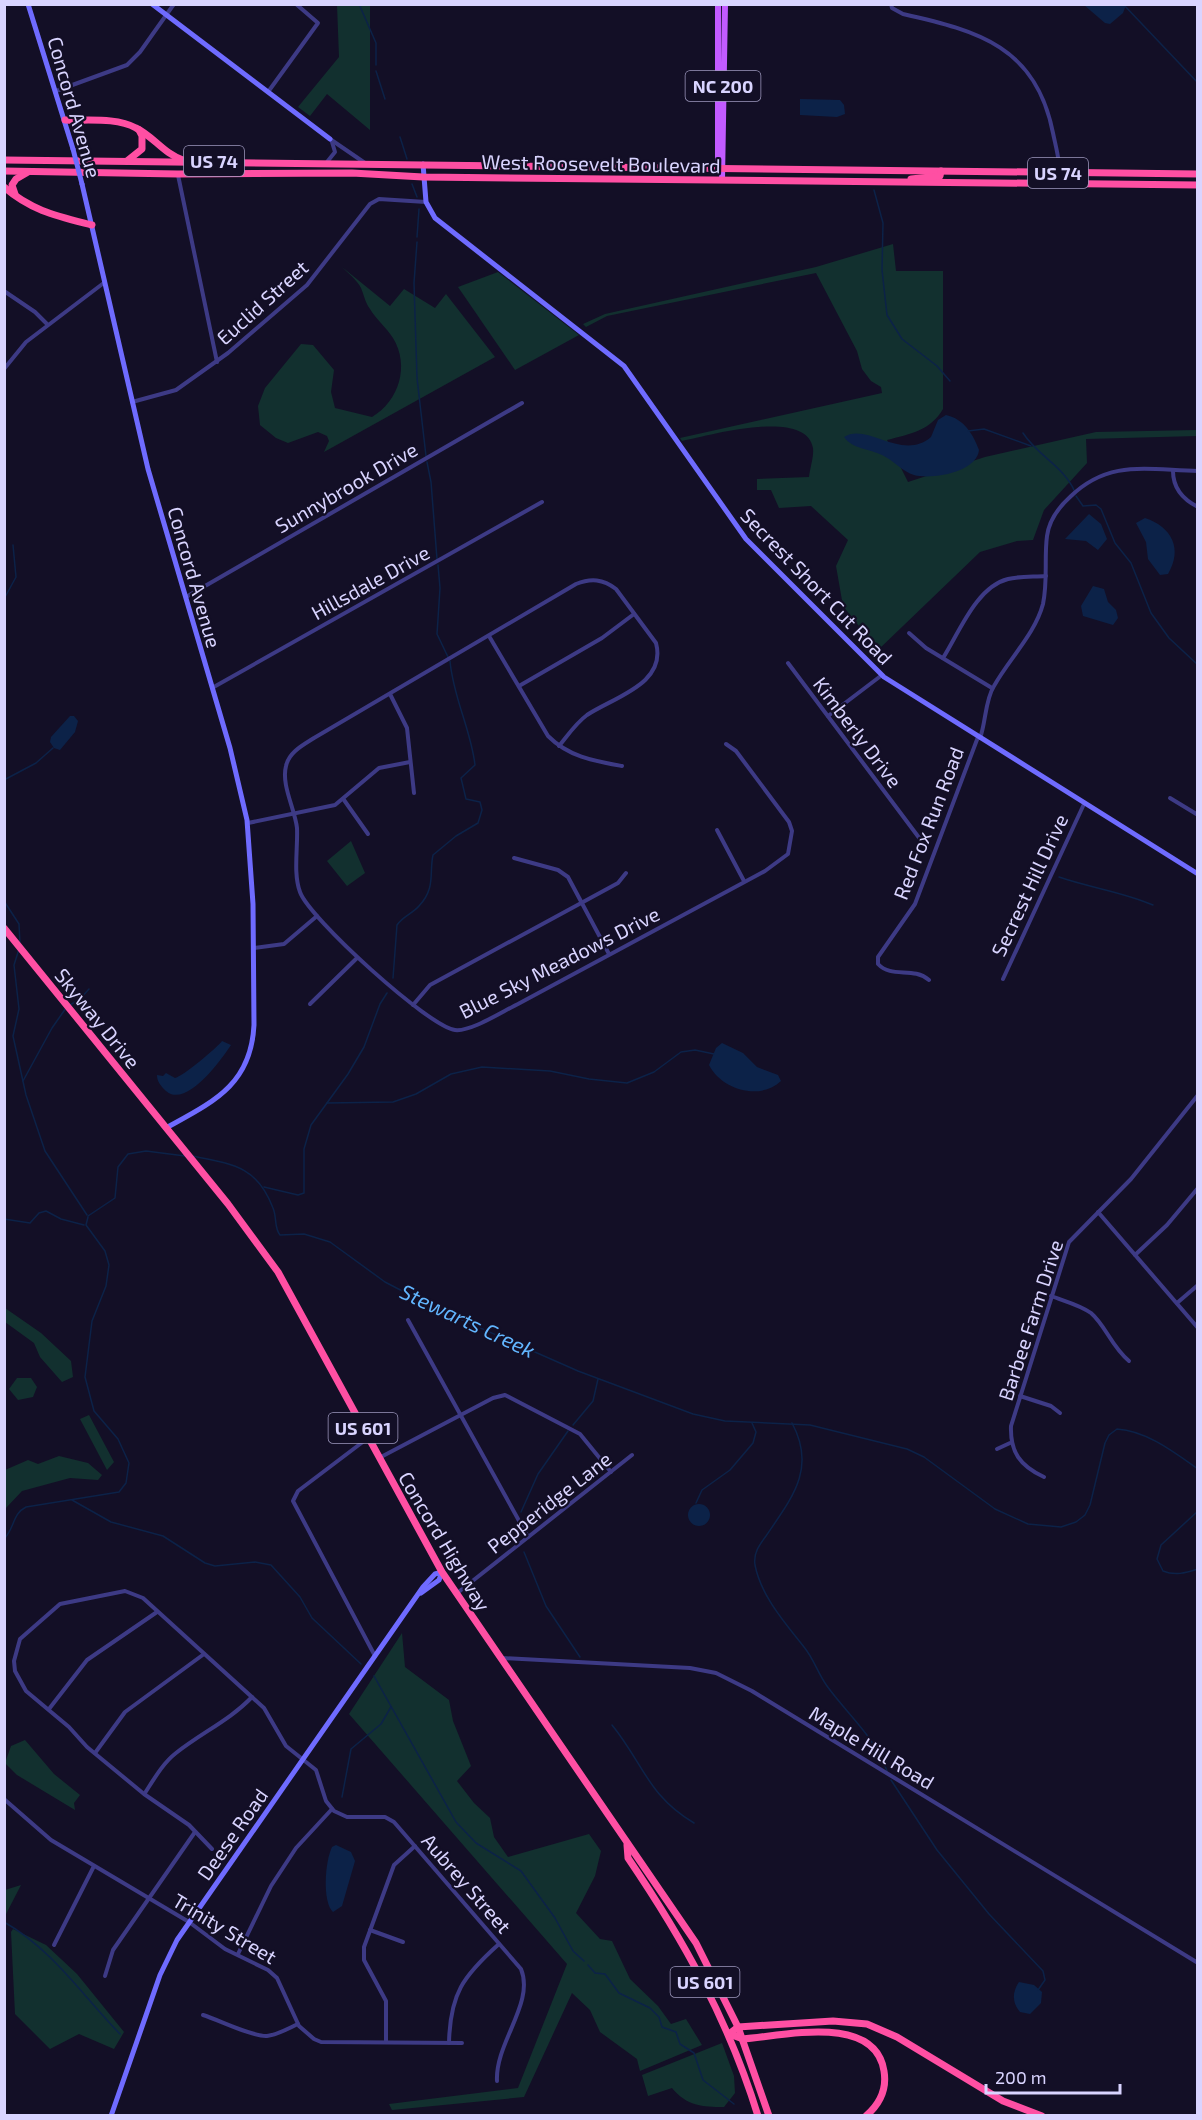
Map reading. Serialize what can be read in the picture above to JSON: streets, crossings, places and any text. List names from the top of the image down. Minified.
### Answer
{"streets":{"highway":["US 74","West Roosevelt Boulevard","Skyway Drive","US 601","Concord Highway"],"main road":["NC 200"],"street":["Concord Avenue","Euclid Street","Sunnybrook Drive","Hillsdale Drive","Secrest Short Cut Road","Kimberly Drive","Red Fox Run Road","Secrest Hill Drive","Blue Sky Meadows Drive","Barbee Farm Drive","Pepperidge Lane","Maple Hill Road","Deese Road","Aubrey Street","Trinity Street"]},"crossings":[["NC 200","West Roosevelt Boulevard"],["Concord Avenue","Euclid Street"],["Concord Avenue","Sunnybrook Drive"],["Concord Avenue","Hillsdale Drive"],["Concord Avenue","Skyway Drive"],["Concord Avenue","Concord Highway"],["West Roosevelt Boulevard","Secrest Short Cut Road"],["Euclid Street","Secrest Short Cut Road"],["Secrest Short Cut Road","Red Fox Run Road"],["Secrest Short Cut Road","Secrest Hill Drive"],["Skyway Drive","Concord Highway"],["Pepperidge Lane","Concord Highway"],["Concord Highway","Maple Hill Road"],["Concord Highway","Deese Road"],["Deese Road","Trinity Street"]],"water":["Stewarts Creek"],"scale_bar":"200 m"}
